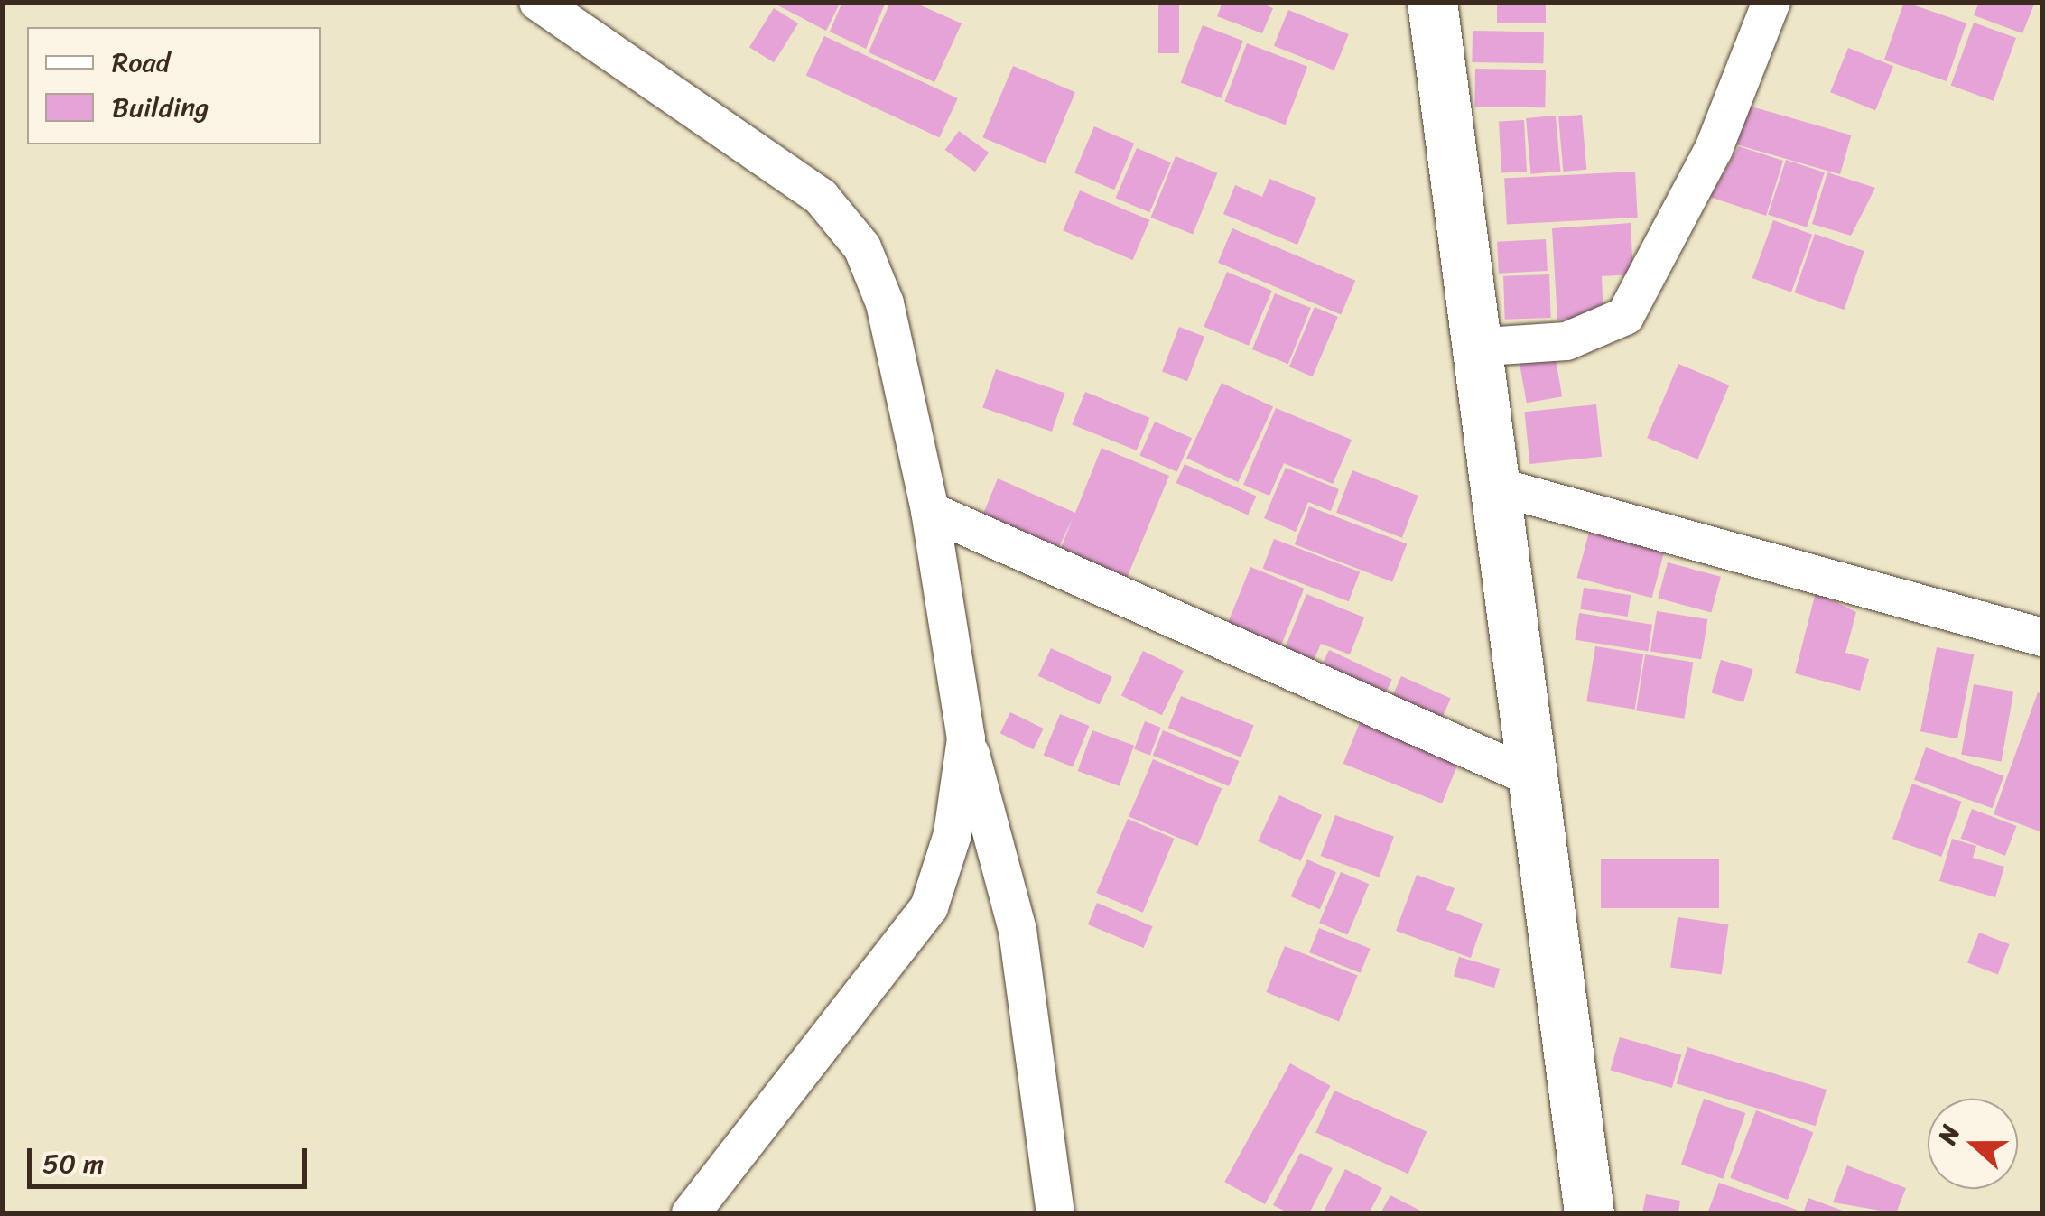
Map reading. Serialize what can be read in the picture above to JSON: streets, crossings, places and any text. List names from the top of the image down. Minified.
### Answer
{"legend":["Road","Building"],"scale_bar":"50 m","north":"left"}
